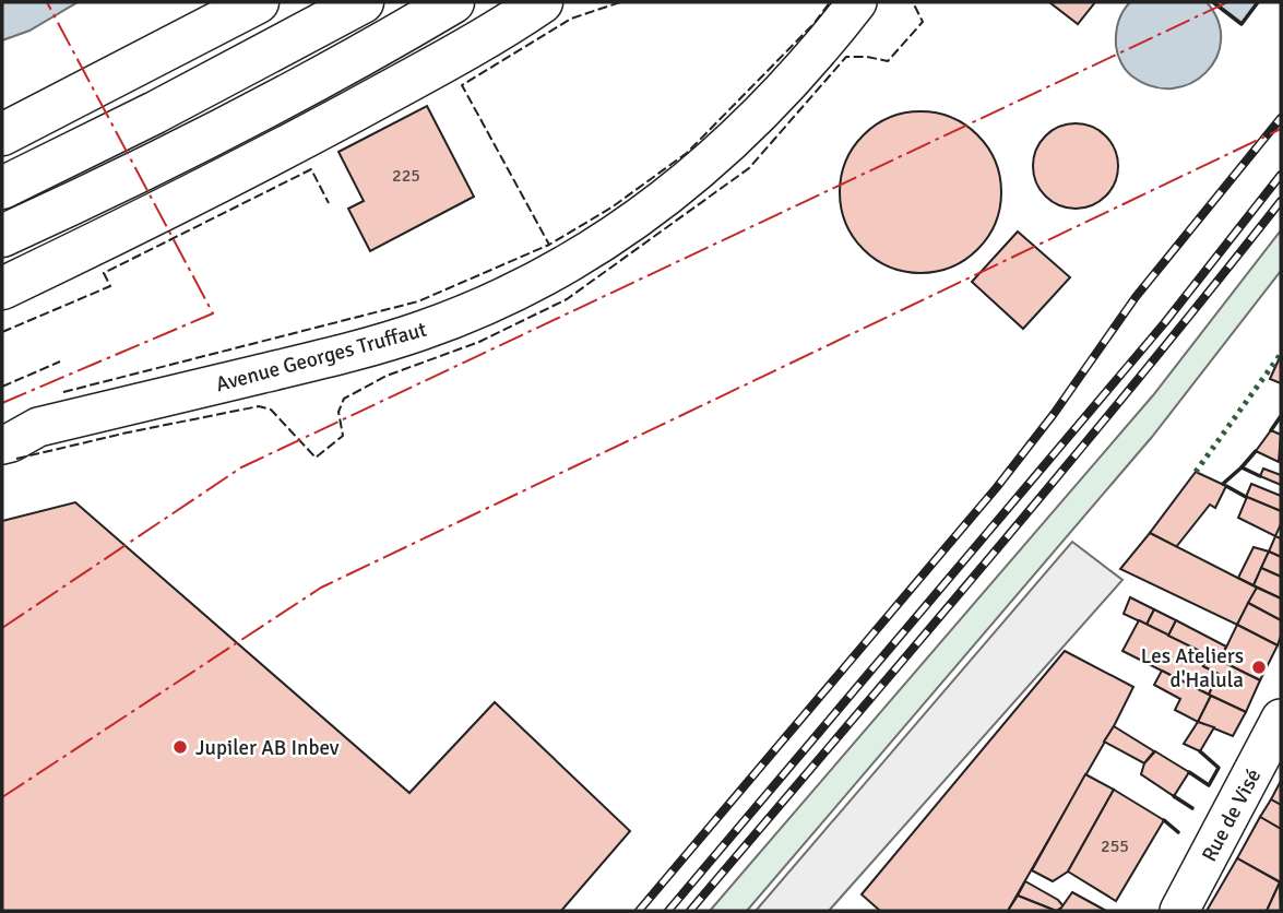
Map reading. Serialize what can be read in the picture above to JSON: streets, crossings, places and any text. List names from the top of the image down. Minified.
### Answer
{"streets":{"street":["Avenue Georges Truffaut","Rue de Visé"]},"places":["Les Ateliers d'Halula","Jupiler AB Inbev"],"house_numbers":["225","255"]}
